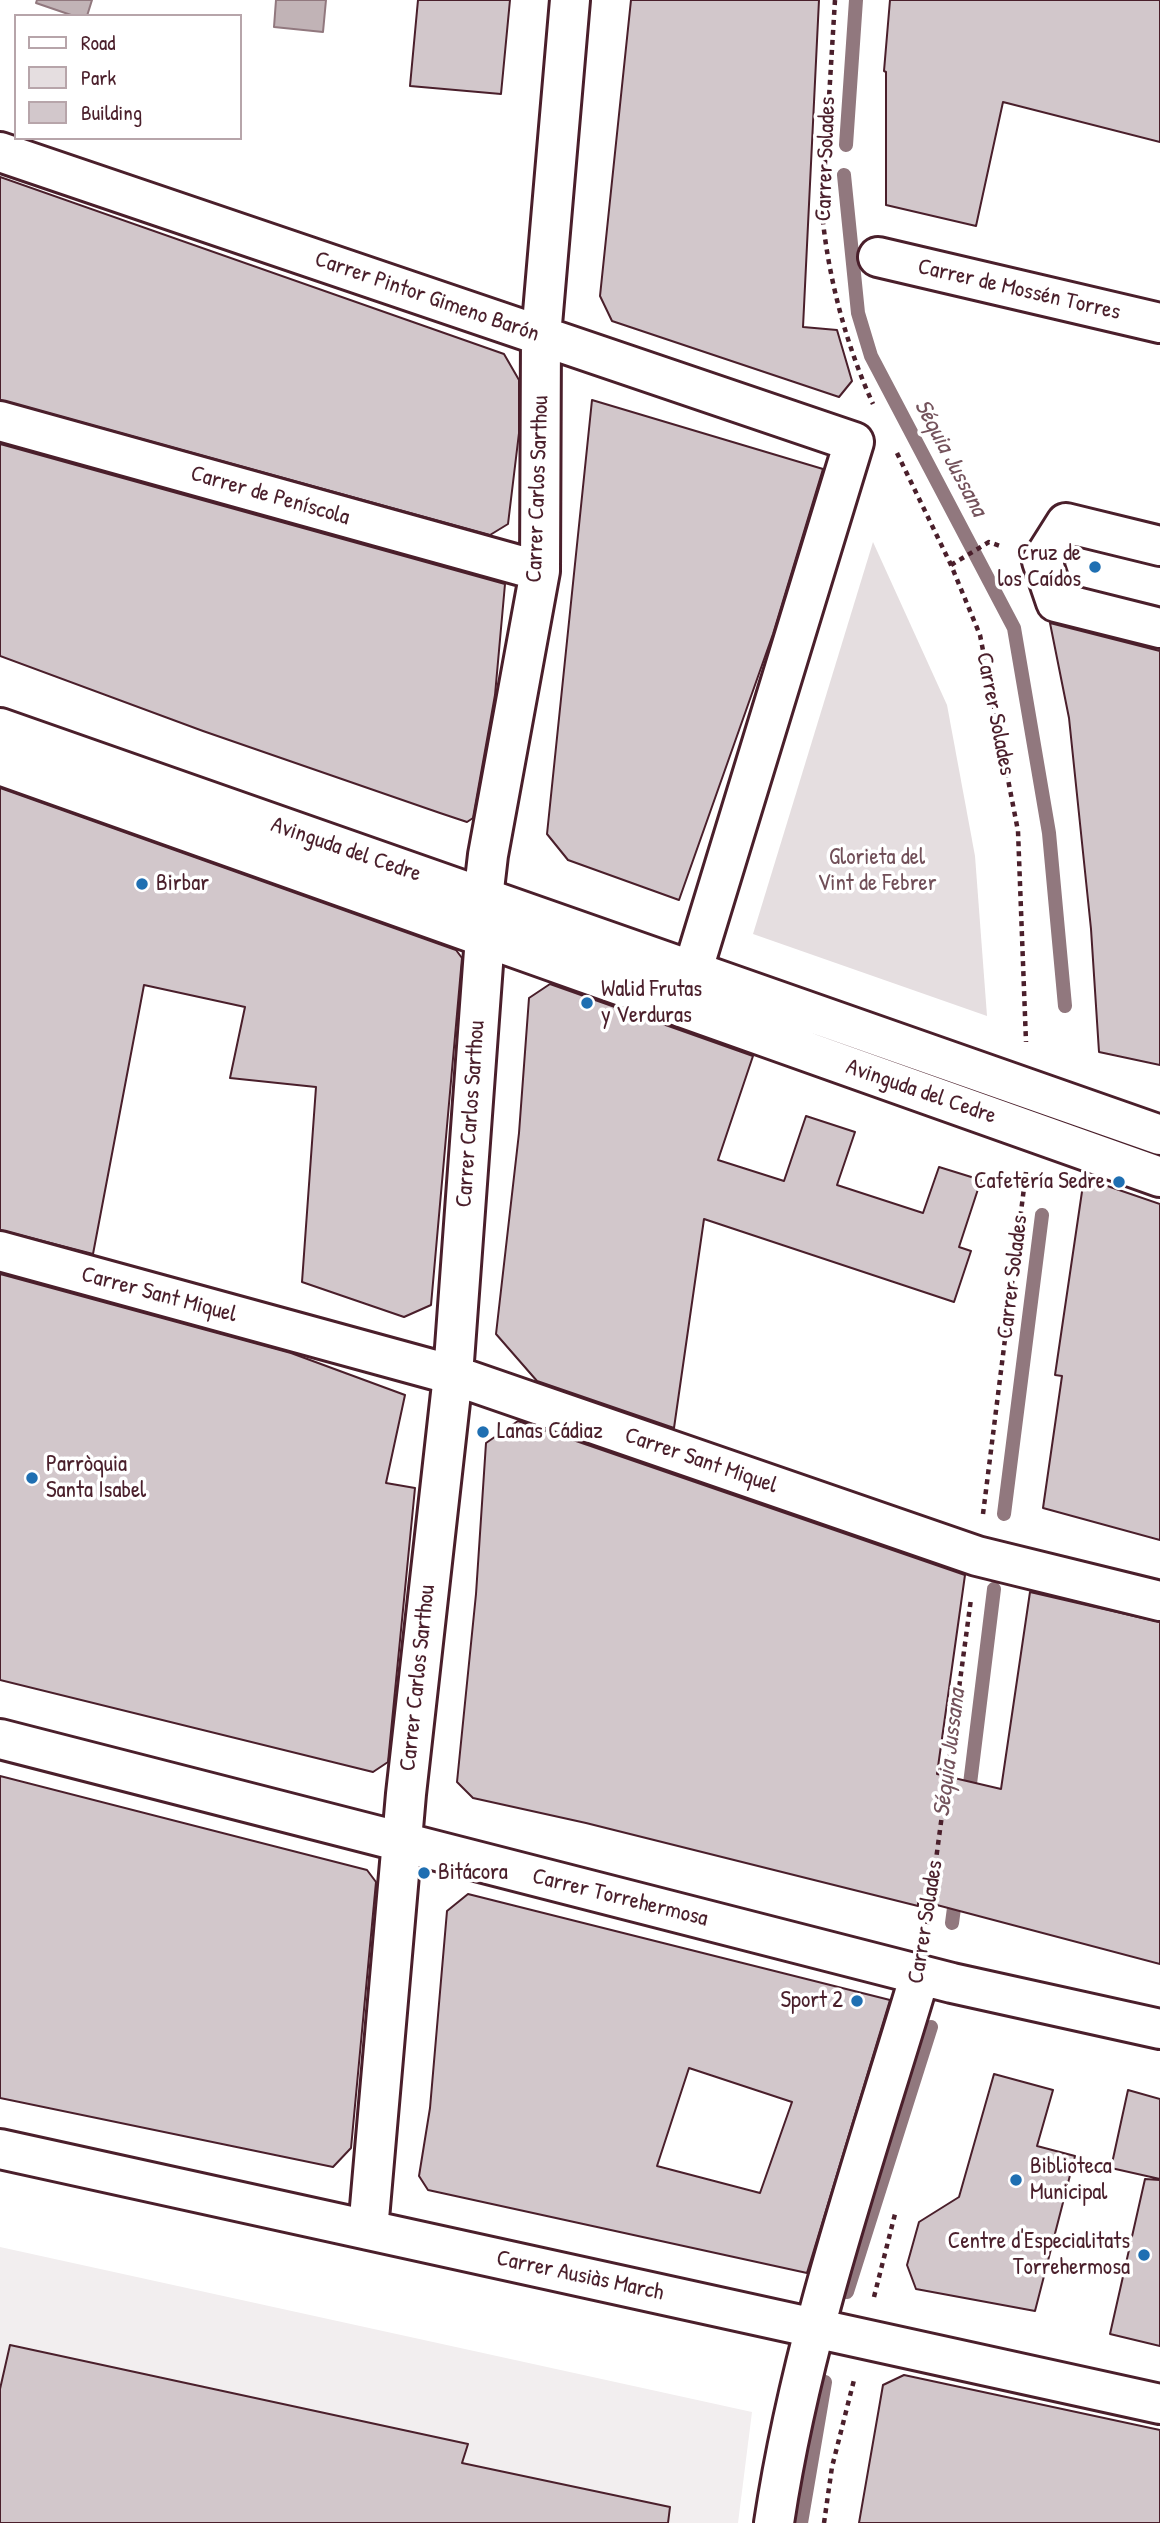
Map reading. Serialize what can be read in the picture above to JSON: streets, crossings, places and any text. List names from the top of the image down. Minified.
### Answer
{"streets":{"street":["Carrer Solades","Carrer de Mossén Torres","Carrer Pintor Gimeno Barón","Carrer Carlos Sarthou","Carrer de Peníscola","Avinguda del Cedre","Carrer Sant Miquel","Carrer Torrehermosa","Carrer Ausiàs March"]},"crossings":[["Carrer Solades","Carrer Pintor Gimeno Barón"],["Carrer Solades","Avinguda del Cedre"],["Carrer Solades","Carrer Sant Miquel"],["Carrer Solades","Carrer Torrehermosa"],["Carrer Solades","Carrer Ausiàs March"],["Carrer Pintor Gimeno Barón","Carrer Carlos Sarthou"],["Carrer Carlos Sarthou","Carrer de Peníscola"],["Carrer Carlos Sarthou","Avinguda del Cedre"],["Carrer Carlos Sarthou","Carrer Sant Miquel"],["Carrer Carlos Sarthou","Carrer Torrehermosa"],["Carrer Carlos Sarthou","Carrer Ausiàs March"]],"water":["Séquia Jussana"],"parks":["Glorieta del Vint de Febrer"],"places":["Cruz de los Caídos","Birbar","Walid Frutas y Verduras","Cafetería Sedre","Lanas Cádiaz","Parròquia Santa Isabel","Bitácora","Sport 2","Biblioteca Municipal","Centre d'Especialitats Torrehermosa"],"legend":["Road","Park","Building"]}
